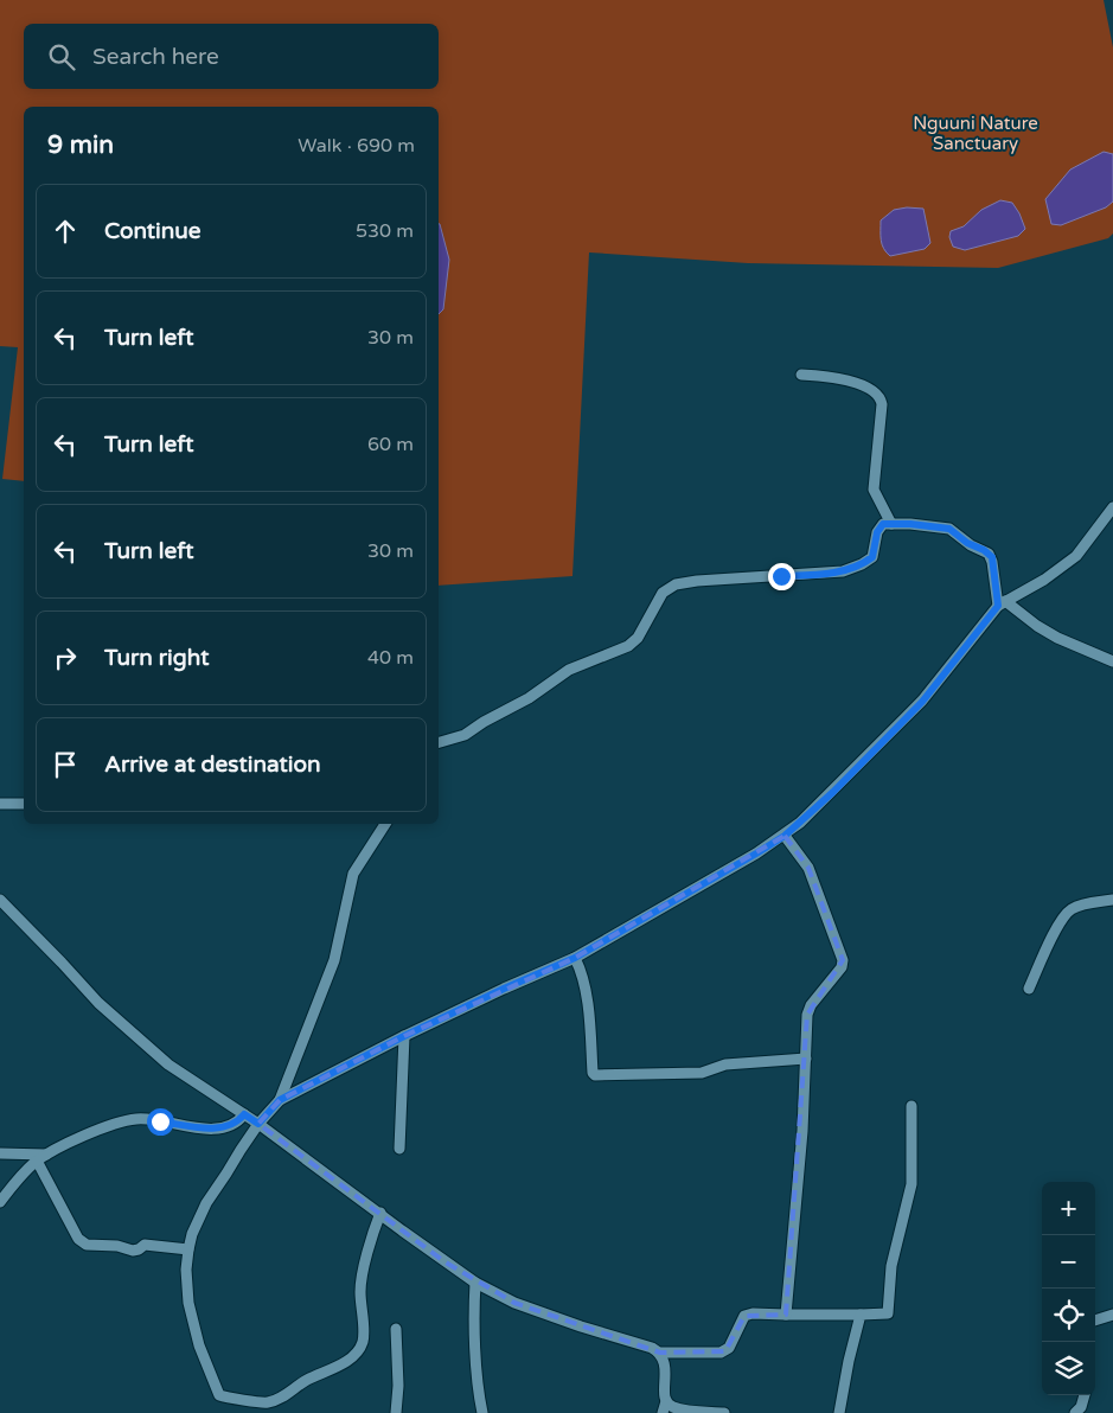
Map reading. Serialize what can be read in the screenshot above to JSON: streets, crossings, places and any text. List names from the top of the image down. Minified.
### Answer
{"parks":["Nguuni Nature Sanctuary"],"page":{"search":"Search here","heading":["9 min","Walk · 690 m"],"list":[["Continue","530 m"],["Turn left","30 m"],["Turn left","60 m"],["Turn left","30 m"],["Turn right","40 m"],"Arrive at destination"],"map_buttons":["+","−"]}}
